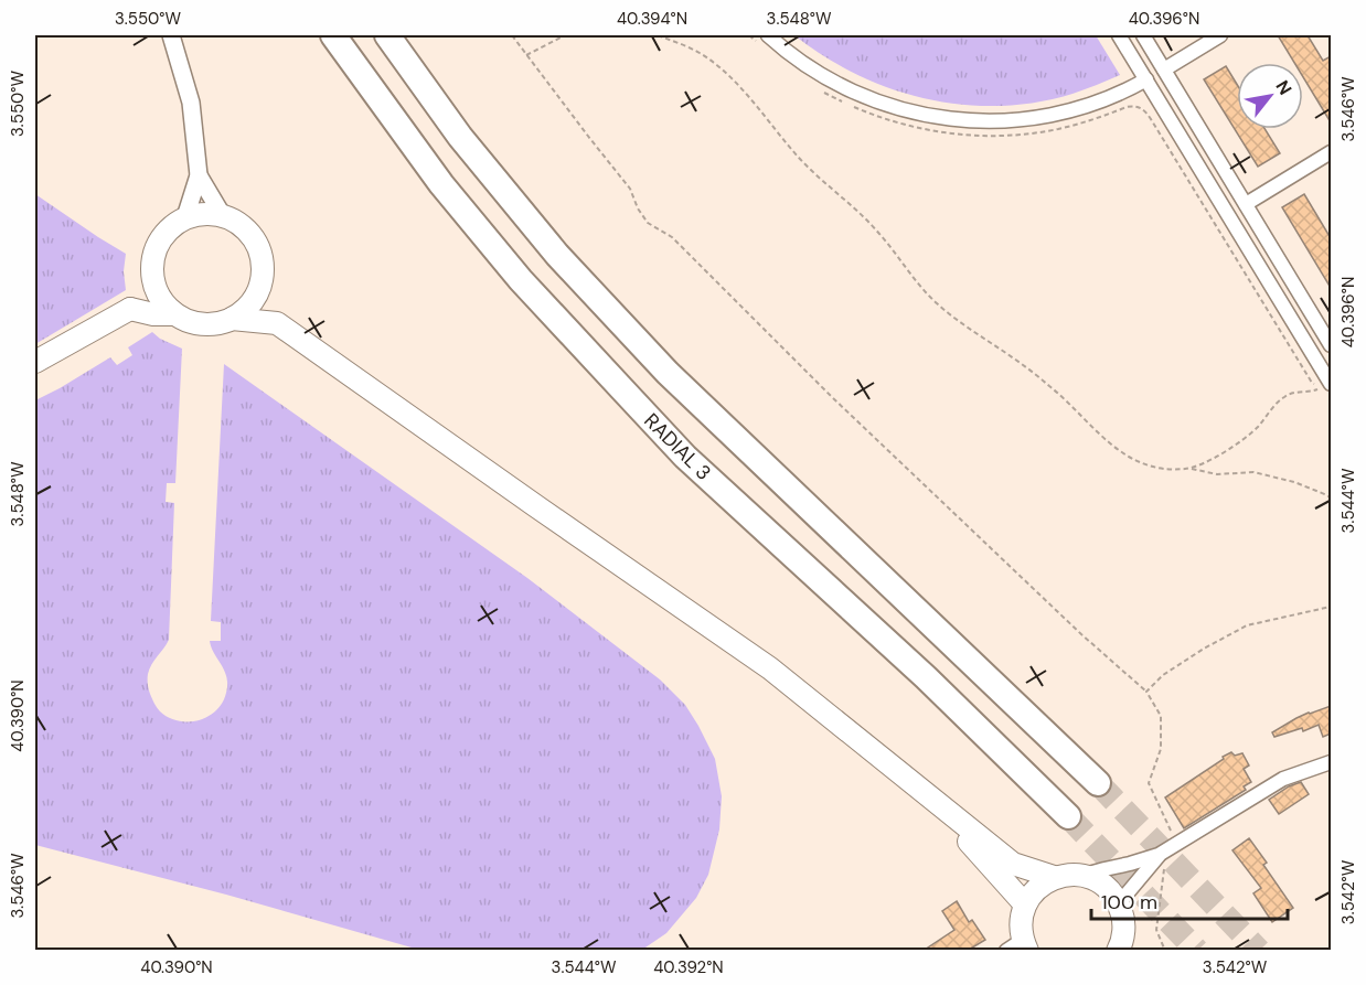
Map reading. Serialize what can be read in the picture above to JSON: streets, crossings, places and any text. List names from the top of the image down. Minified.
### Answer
{"streets":{"highway":["RADIAL 3"]},"scale_bar":"100 m","north":"top right","coordinates":["3.550°W","40.394°N","3.548°W","40.396°N","3.546°W","3.544°W","40.390°N","3.542°W","40.392°N"]}
